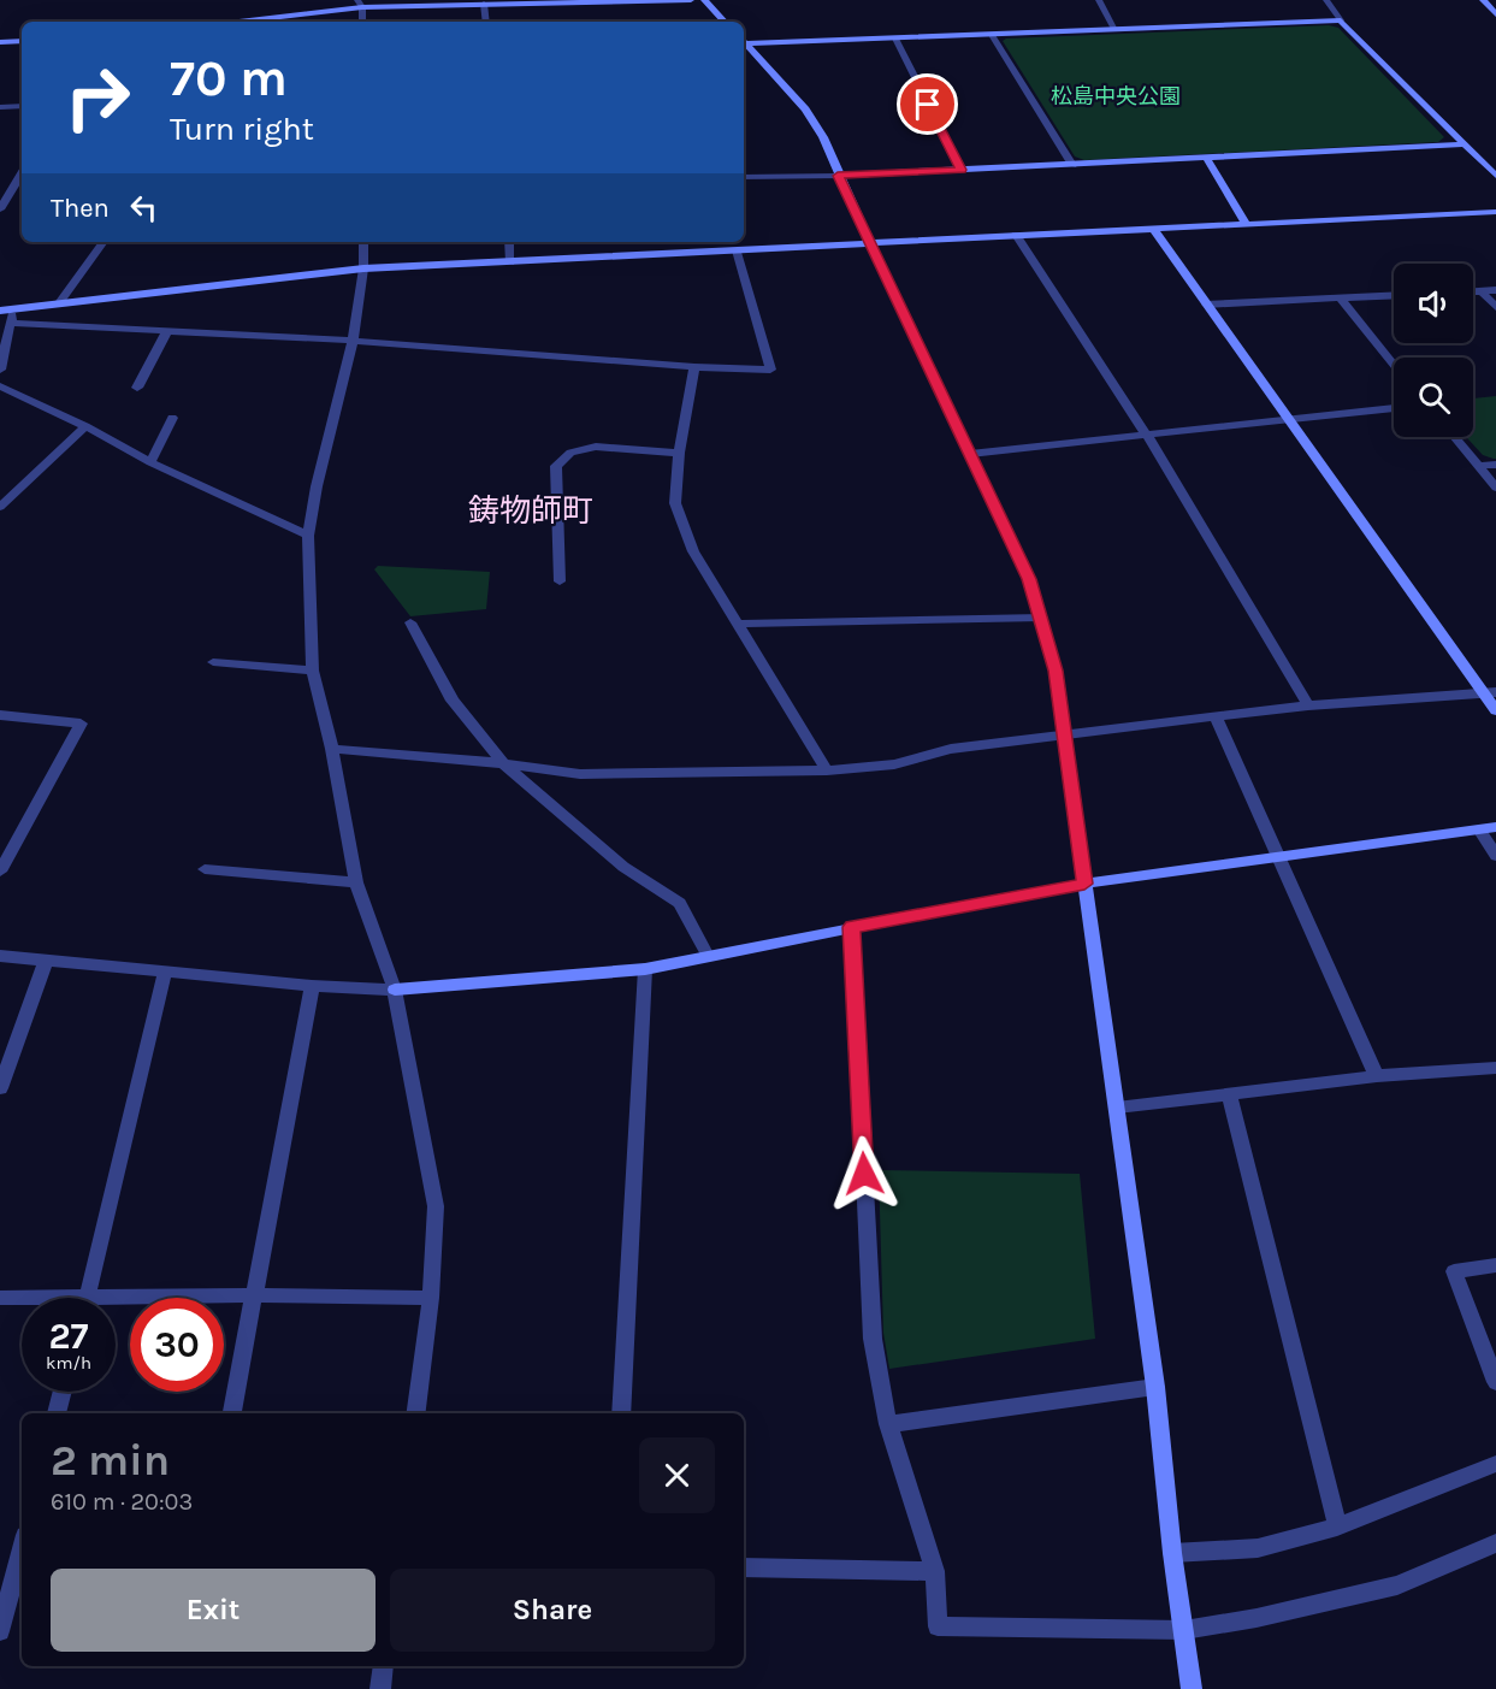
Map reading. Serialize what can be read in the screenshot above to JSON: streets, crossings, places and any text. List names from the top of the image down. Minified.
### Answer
{"districts":["鋳物師町"],"parks":["松島中央公園"],"page":{"turn":["70 m","Turn right"],"then":"Then","speed":"27 km/h","limit":"30","heading":["2 min","610 m · 20:03"],"buttons":["Exit","Share"]}}
